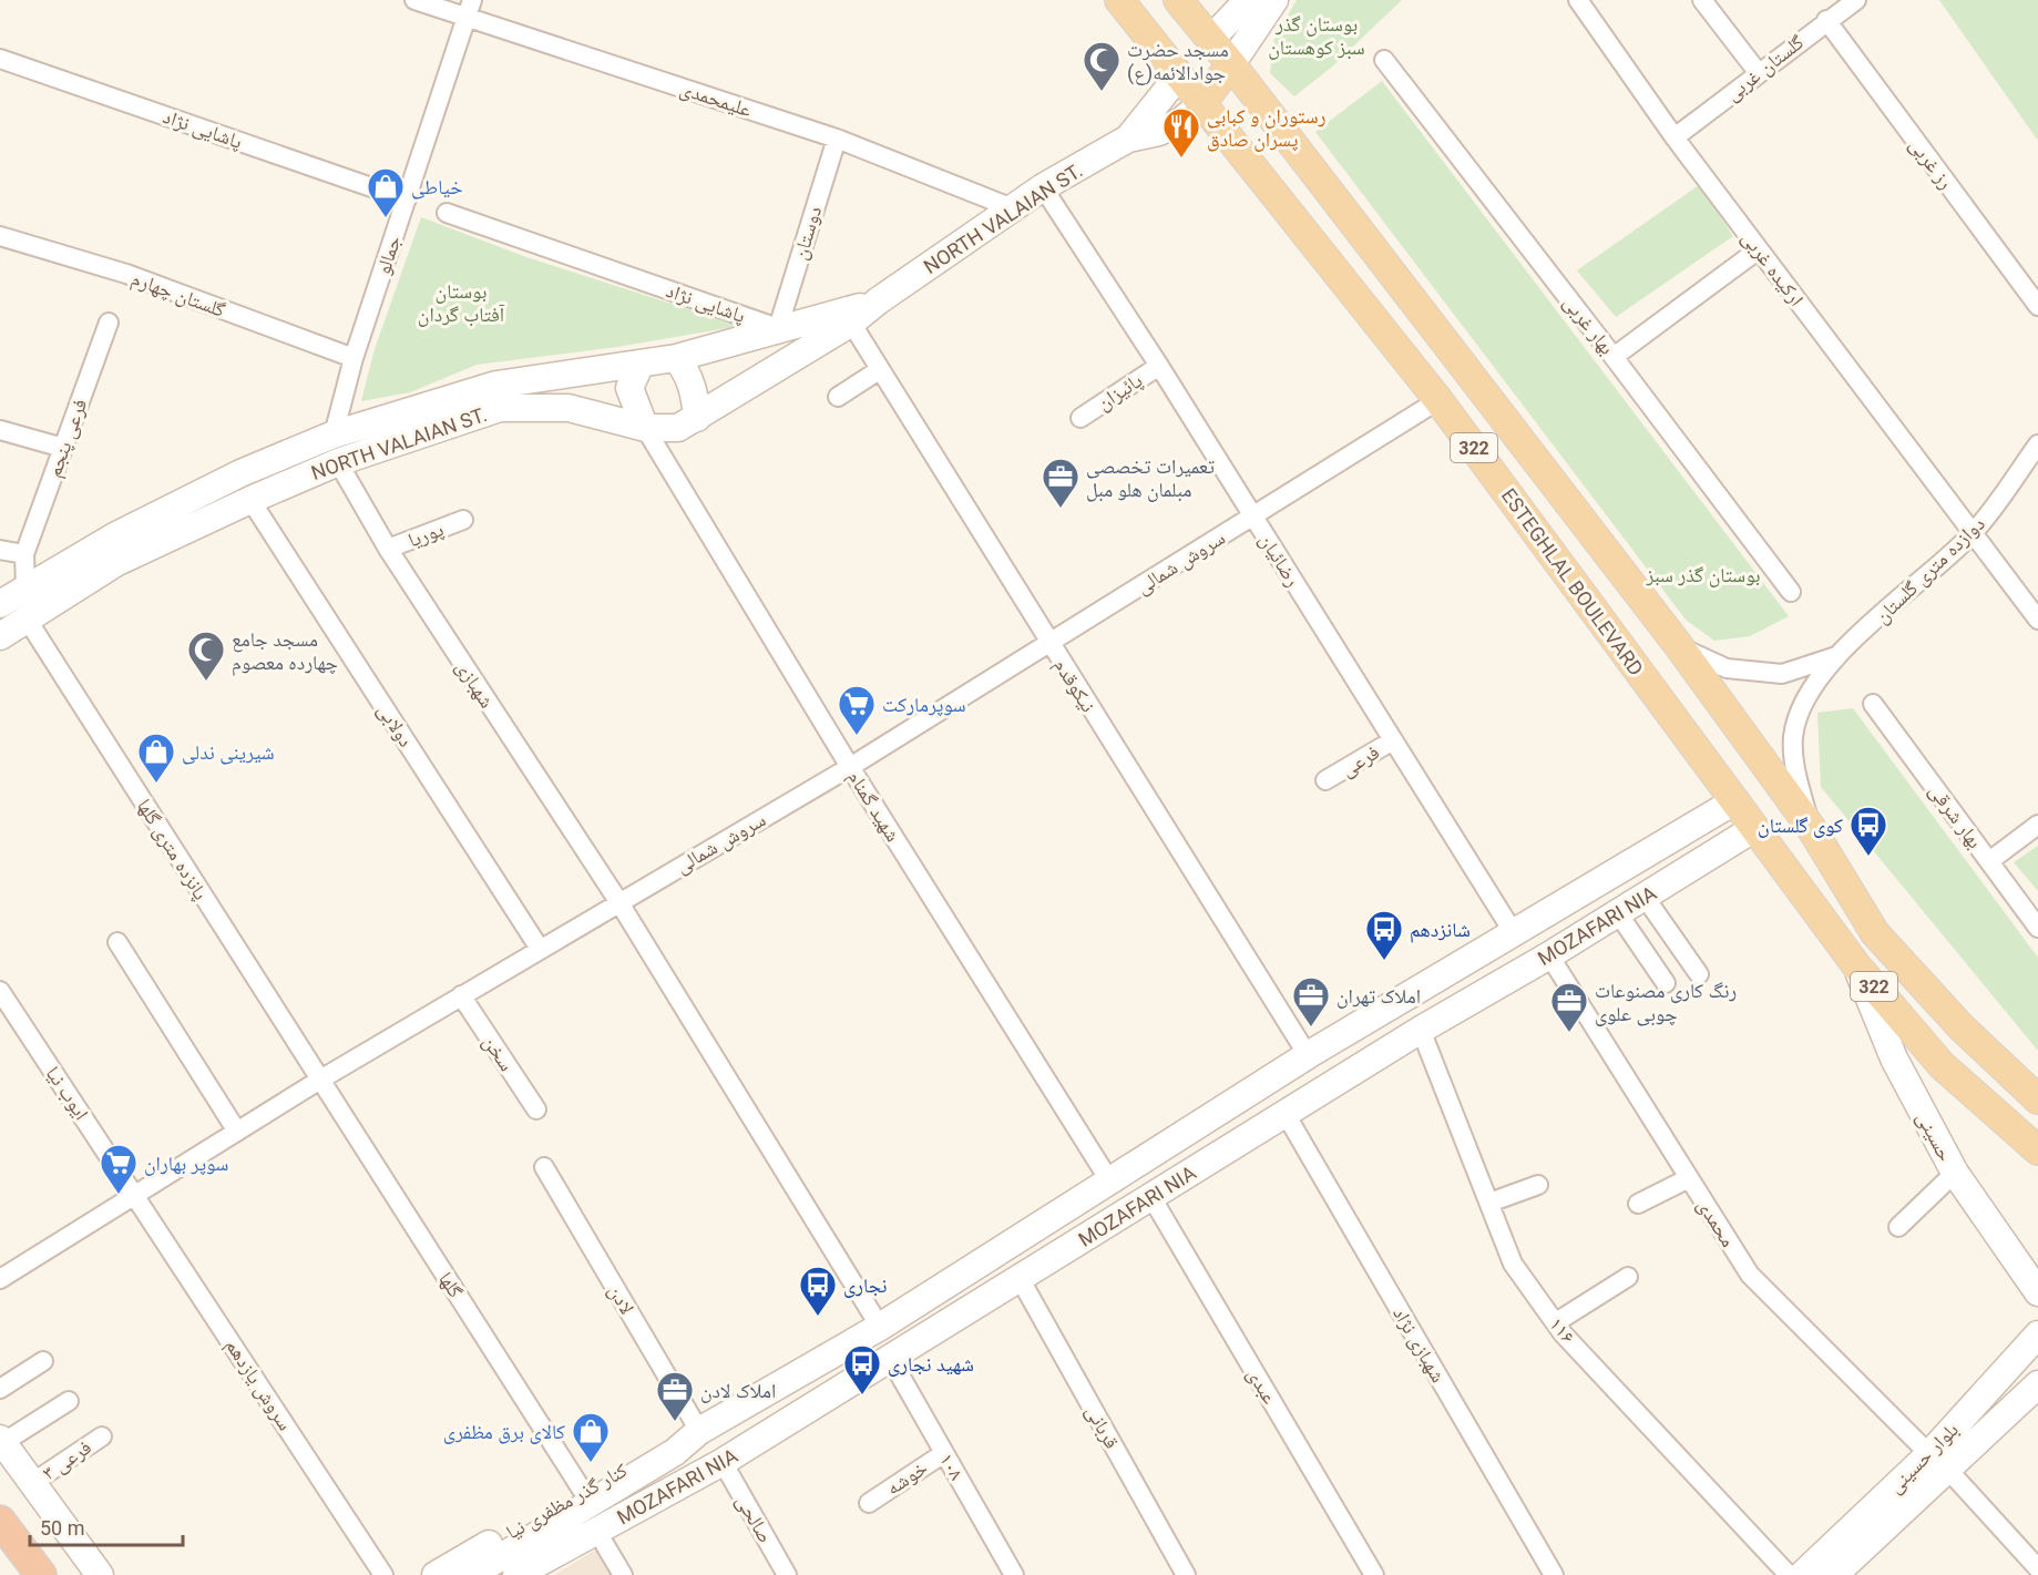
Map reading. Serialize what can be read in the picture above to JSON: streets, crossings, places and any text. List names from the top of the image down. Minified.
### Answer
{"streets":{"main road":["NORTH VALAIAN ST.","322","ESTEGHLAL BOULEVARD","MOZAFARI NIA","حسینی","بلوار حسینی","کنار گذر مظفری نیا"],"street":["گلستان غربی","علیمحمدی","پاشایی نژاد","رز غربی","دوستان","جمالو","ارکیده غربی","گلستان چهارم","بهار غربی","پائیزان","فرعی پنجم","پوریا","رضائیان","سروش شمالی","دوازده متری گلستان","شهبازی","نیکوقدم","دولابی","فرعی","شهید گمنام","بهار شرقی","پانزده متری گلها","سخن","ایوب نیا","محمدی","گلها","لادن","۱۱۶","شهبازی نژاد","سروش یازدهم","عبدی","قربانی","فرعی ۳","۱۰۸","خوشه","صالحی"]},"crossings":[["گلستان غربی","رز غربی"],["گلستان غربی","ارکیده غربی"],["علیمحمدی","NORTH VALAIAN ST."],["علیمحمدی","دوستان"],["علیمحمدی","جمالو"],["پاشایی نژاد","NORTH VALAIAN ST."],["پاشایی نژاد","دوستان"],["پاشایی نژاد","جمالو"],["NORTH VALAIAN ST.","دوستان"],["NORTH VALAIAN ST.","جمالو"],["NORTH VALAIAN ST.","رضائیان"],["NORTH VALAIAN ST.","ESTEGHLAL BOULEVARD"],["NORTH VALAIAN ST.","شهبازی"],["NORTH VALAIAN ST.","نیکوقدم"],["NORTH VALAIAN ST.","دولابی"],["NORTH VALAIAN ST.","شهید گمنام"],["NORTH VALAIAN ST.","پانزده متری گلها"],["جمالو","گلستان چهارم"],["ارکیده غربی","دوازده متری گلستان"],["پائیزان","رضائیان"],["پوریا","شهبازی"],["رضائیان","سروش شمالی"],["رضائیان","فرعی"],["رضائیان","MOZAFARI NIA"],["سروش شمالی","ESTEGHLAL BOULEVARD"],["سروش شمالی","شهبازی"],["سروش شمالی","نیکوقدم"],["سروش شمالی","دولابی"],["سروش شمالی","شهید گمنام"],["سروش شمالی","پانزده متری گلها"],["سروش شمالی","سخن"],["سروش شمالی","ایوب نیا"],["سروش شمالی","گلها"],["سروش شمالی","سروش یازدهم"],["ESTEGHLAL BOULEVARD","MOZAFARI NIA"],["ESTEGHLAL BOULEVARD","حسینی"],["نیکوقدم","MOZAFARI NIA"],["شهید گمنام","MOZAFARI NIA"],["پانزده متری گلها","گلها"],["MOZAFARI NIA","محمدی"],["MOZAFARI NIA","لادن"],["MOZAFARI NIA","۱۱۶"],["MOZAFARI NIA","شهبازی نژاد"],["MOZAFARI NIA","عبدی"],["MOZAFARI NIA","قربانی"],["MOZAFARI NIA","۱۰۸"],["MOZAFARI NIA","کنار گذر مظفری نیا"],["MOZAFARI NIA","صالحی"],["ایوب نیا","سروش یازدهم"],["محمدی","بلوار حسینی"],["گلها","کنار گذر مظفری نیا"],["لادن","کنار گذر مظفری نیا"],["۱۰۸","خوشه"]],"parks":["بوستان گذر سبز کوهستان","بوستان آفتاب گردان","بوستان گذر سبز"],"places":{"mosque":["مسجد حضرت جوادالائمه(ع)","مسجد جامع چهارده معصوم"],"restaurant":["رستوران و کبابی پسران صادق"],"shop":["خیاطی","شیرینی ندلی","کالای برق مظفری"],"office":["تعمیرات تخصصی مبلمان هلو مبل","املاک تهران","رنگ کاری مصنوعات چوبی علوی","املاک لادن"],"supermarket":["سوپرمارکت","سوپر بهاران"],"bus stop":["کوی گلستان","شانزدهم","نجاری","شهید نجاری"]},"scale_bar":"50 m"}
